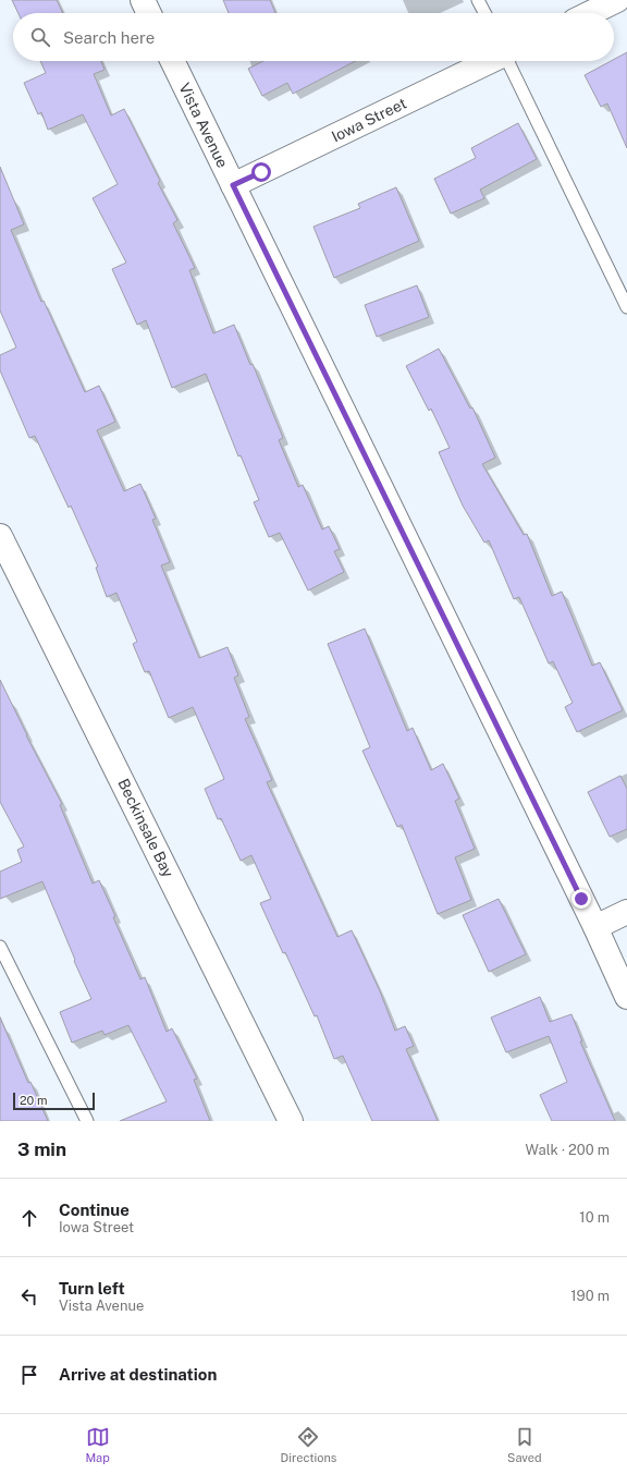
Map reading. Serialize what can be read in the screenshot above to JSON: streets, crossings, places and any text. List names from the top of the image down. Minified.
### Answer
{"streets":{"street":["Iowa Street","Vista Avenue","Beckinsale Bay"]},"crossings":[["Iowa Street","Vista Avenue"]],"scale_bar":"20 m","page":{"search":"Search here","scale":"20 m","heading":["3 min","Walk · 200 m"],"list":[["Continue","Iowa Street","10 m"],["Turn left","Vista Avenue","190 m"],"Arrive at destination"],"nav":["Map","Directions","Saved"]}}
